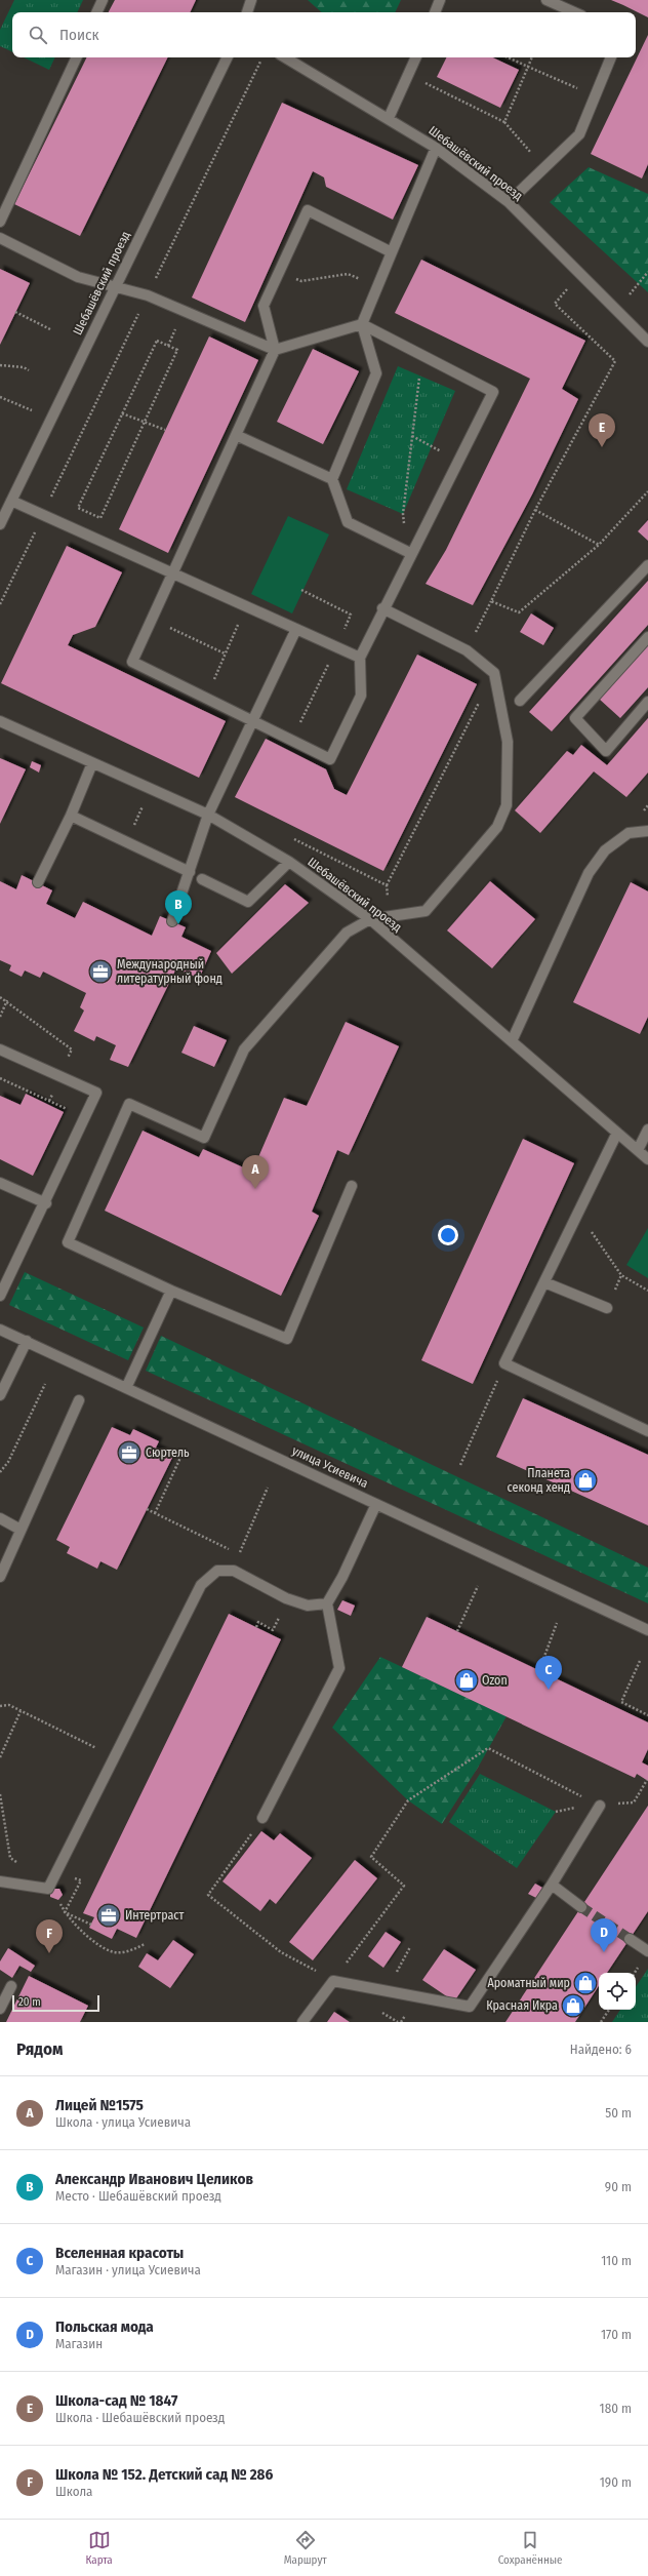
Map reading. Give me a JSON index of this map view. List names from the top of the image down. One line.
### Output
{"streets":{"street":["Шебашёвский проезд","улица Усиевича"]},"places":{"office":["Международный литературный фонд","Сюртель","Интертраст"],"shop":["Планета секонд хенд","Ozon","Ароматный мир","Красная Икра"]},"scale_bar":"20 m","page":{"search":"Поиск","pins":["E","B","A","C","D","F"],"scale":"20 m","heading":["Рядом","Найдено: 6"],"list":[{"mark":"A","name":"Лицей №1575","note":"Школа · улица Усиевича","value":"50 m"},{"mark":"B","name":"Александр Иванович Целиков","note":"Место · Шебашёвский проезд","value":"90 m"},{"mark":"C","name":"Вселенная красоты","note":"Магазин · улица Усиевича","value":"110 m"},{"mark":"D","name":"Польская мода","note":"Магазин","value":"170 m"},{"mark":"E","name":"Школа-сад № 1847","note":"Школа · Шебашёвский проезд","value":"180 m"},{"mark":"F","name":"Школа № 152. Детский сад № 286","note":"Школа","value":"190 m"}],"nav":["Карта","Маршрут","Сохранённые"]}}
